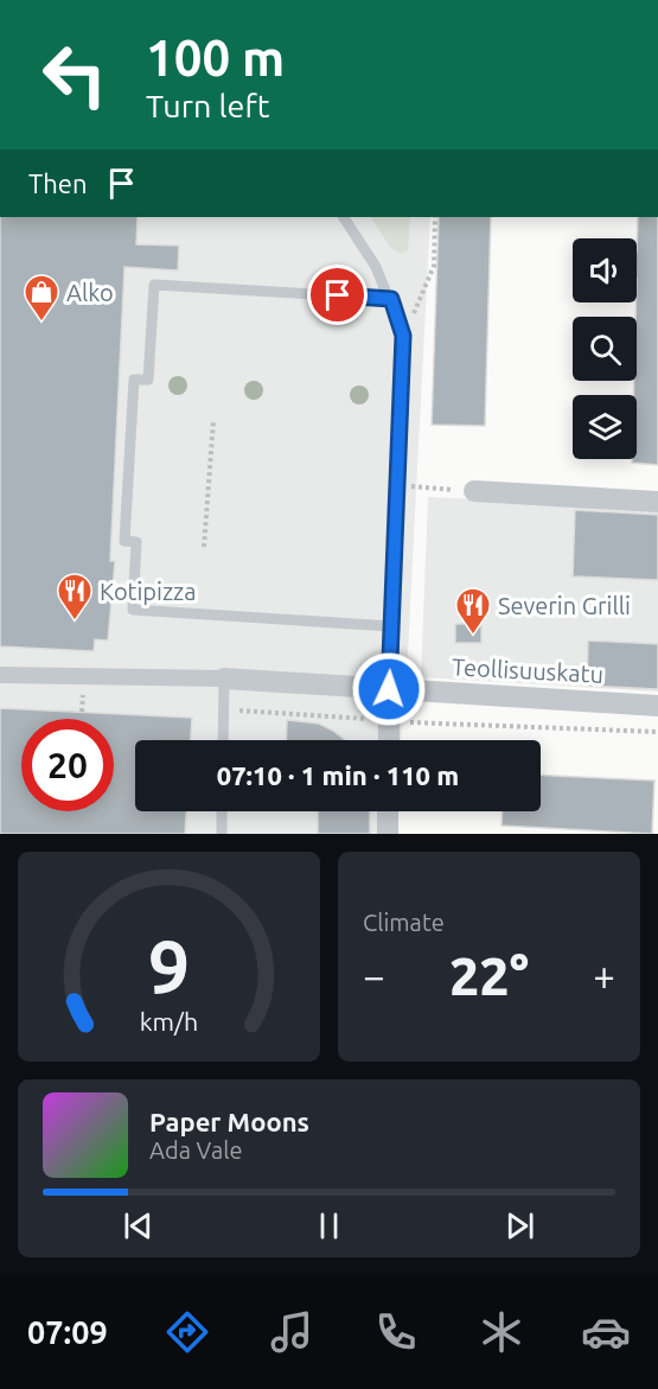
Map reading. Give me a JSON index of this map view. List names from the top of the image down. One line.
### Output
{"streets":{"street":["Teollisuuskatu"]},"places":{"shop":["Alko"],"restaurant":["Kotipizza","Severin Grilli"]},"page":{"turn":["100 m","Turn left"],"then":"Then","limit":"20","trip":"07:10 · 1 min · 110 m","tile":"Climate","heat":["−","22°","+"],"song":["Paper Moons","Ada Vale"],"tabs":"07:09","gauge":["9","km/h"]}}
